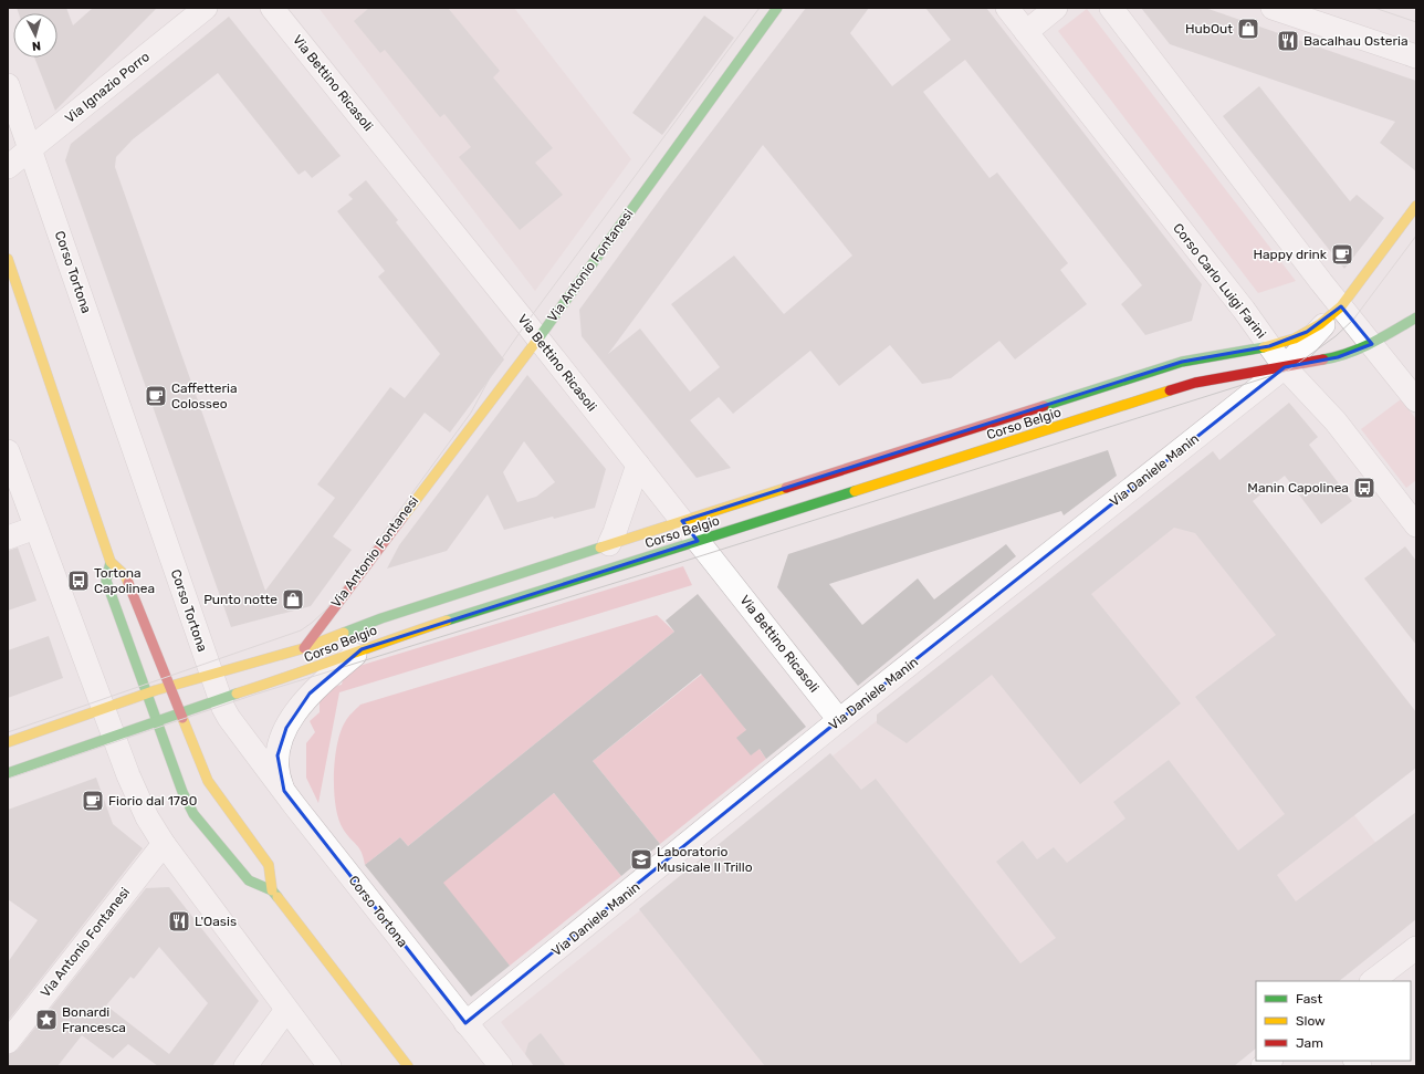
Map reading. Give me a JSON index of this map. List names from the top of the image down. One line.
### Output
{"streets":{"main road":["Via Antonio Fontanesi","Corso Belgio"],"street":["Via Bettino Ricasoli","Via Ignazio Porro","Corso Tortona","Corso Carlo Luigi Farini","Via Daniele Manin"]},"crossings":[["Via Bettino Ricasoli","Via Antonio Fontanesi"],["Via Bettino Ricasoli","Corso Belgio"],["Via Bettino Ricasoli","Via Daniele Manin"],["Via Ignazio Porro","Corso Tortona"],["Via Antonio Fontanesi","Corso Belgio"],["Corso Tortona","Corso Belgio"],["Corso Tortona","Via Daniele Manin"],["Corso Carlo Luigi Farini","Corso Belgio"],["Corso Carlo Luigi Farini","Via Daniele Manin"],["Corso Belgio","Via Daniele Manin"]],"places":{"shop":["HubOut","Punto notte"],"restaurant":["Bacalhau Osteria","L'Oasis"],"cafe":["Happy drink","Caffetteria Colosseo","Fiorio dal 1780"],"bus stop":["Manin Capolinea","Tortona Capolinea"],"school or university":["Laboratorio Musicale Il Trillo"],"place":["Bonardi Francesca"]},"legend":["Fast","Slow","Jam"],"north":"bottom"}
